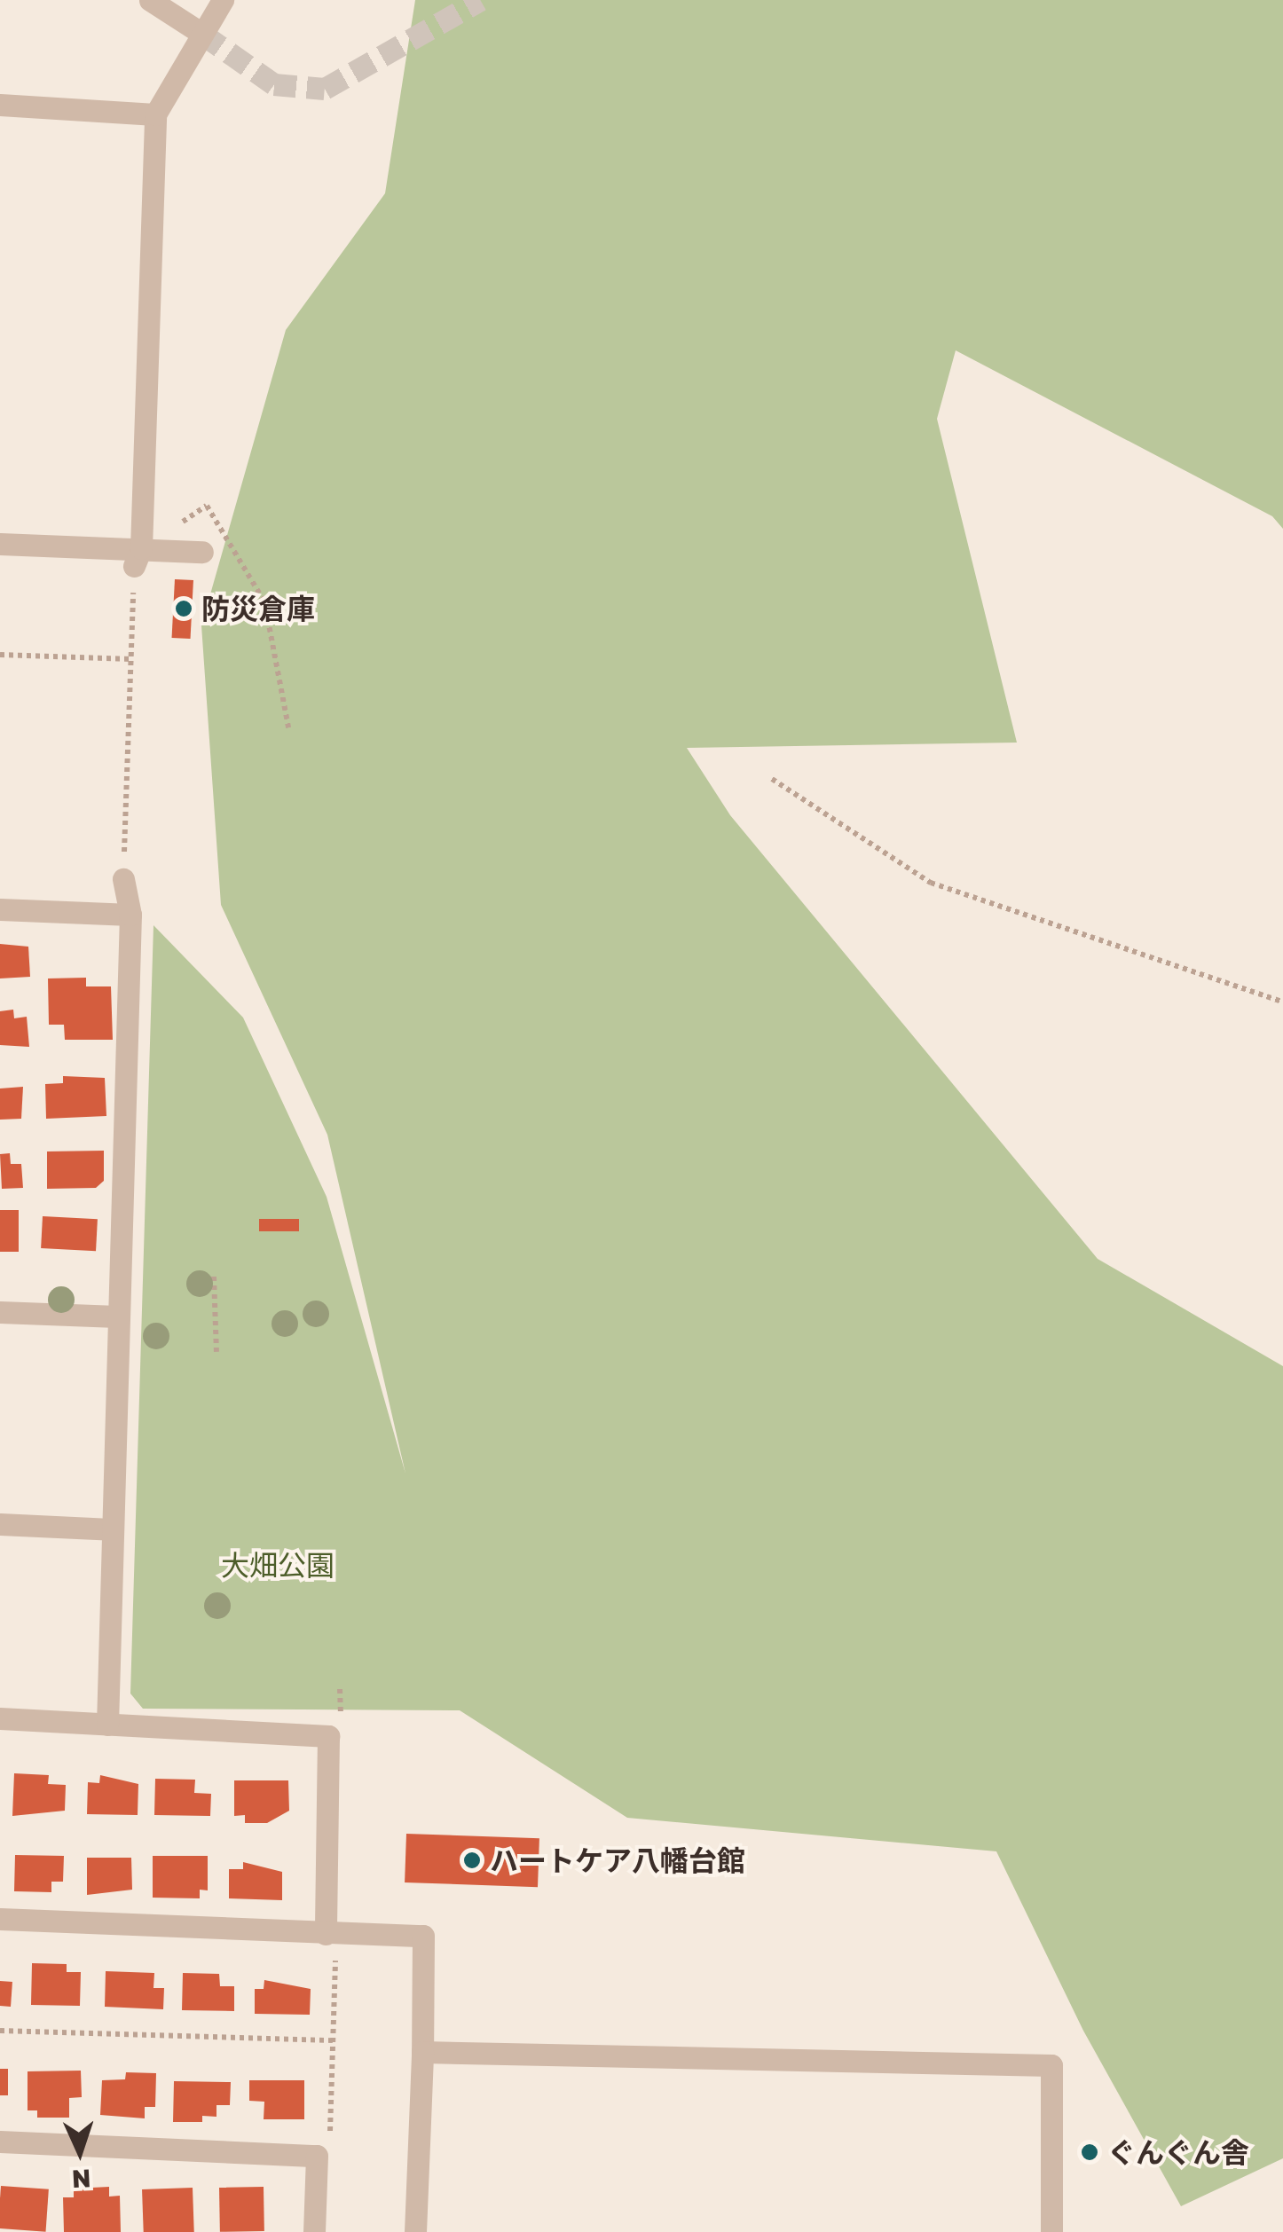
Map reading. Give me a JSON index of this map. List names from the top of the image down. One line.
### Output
{"parks":["大畑公園"],"places":["防災倉庫","ハートケア八幡台館","ぐんぐん舎"],"north":"bottom"}
